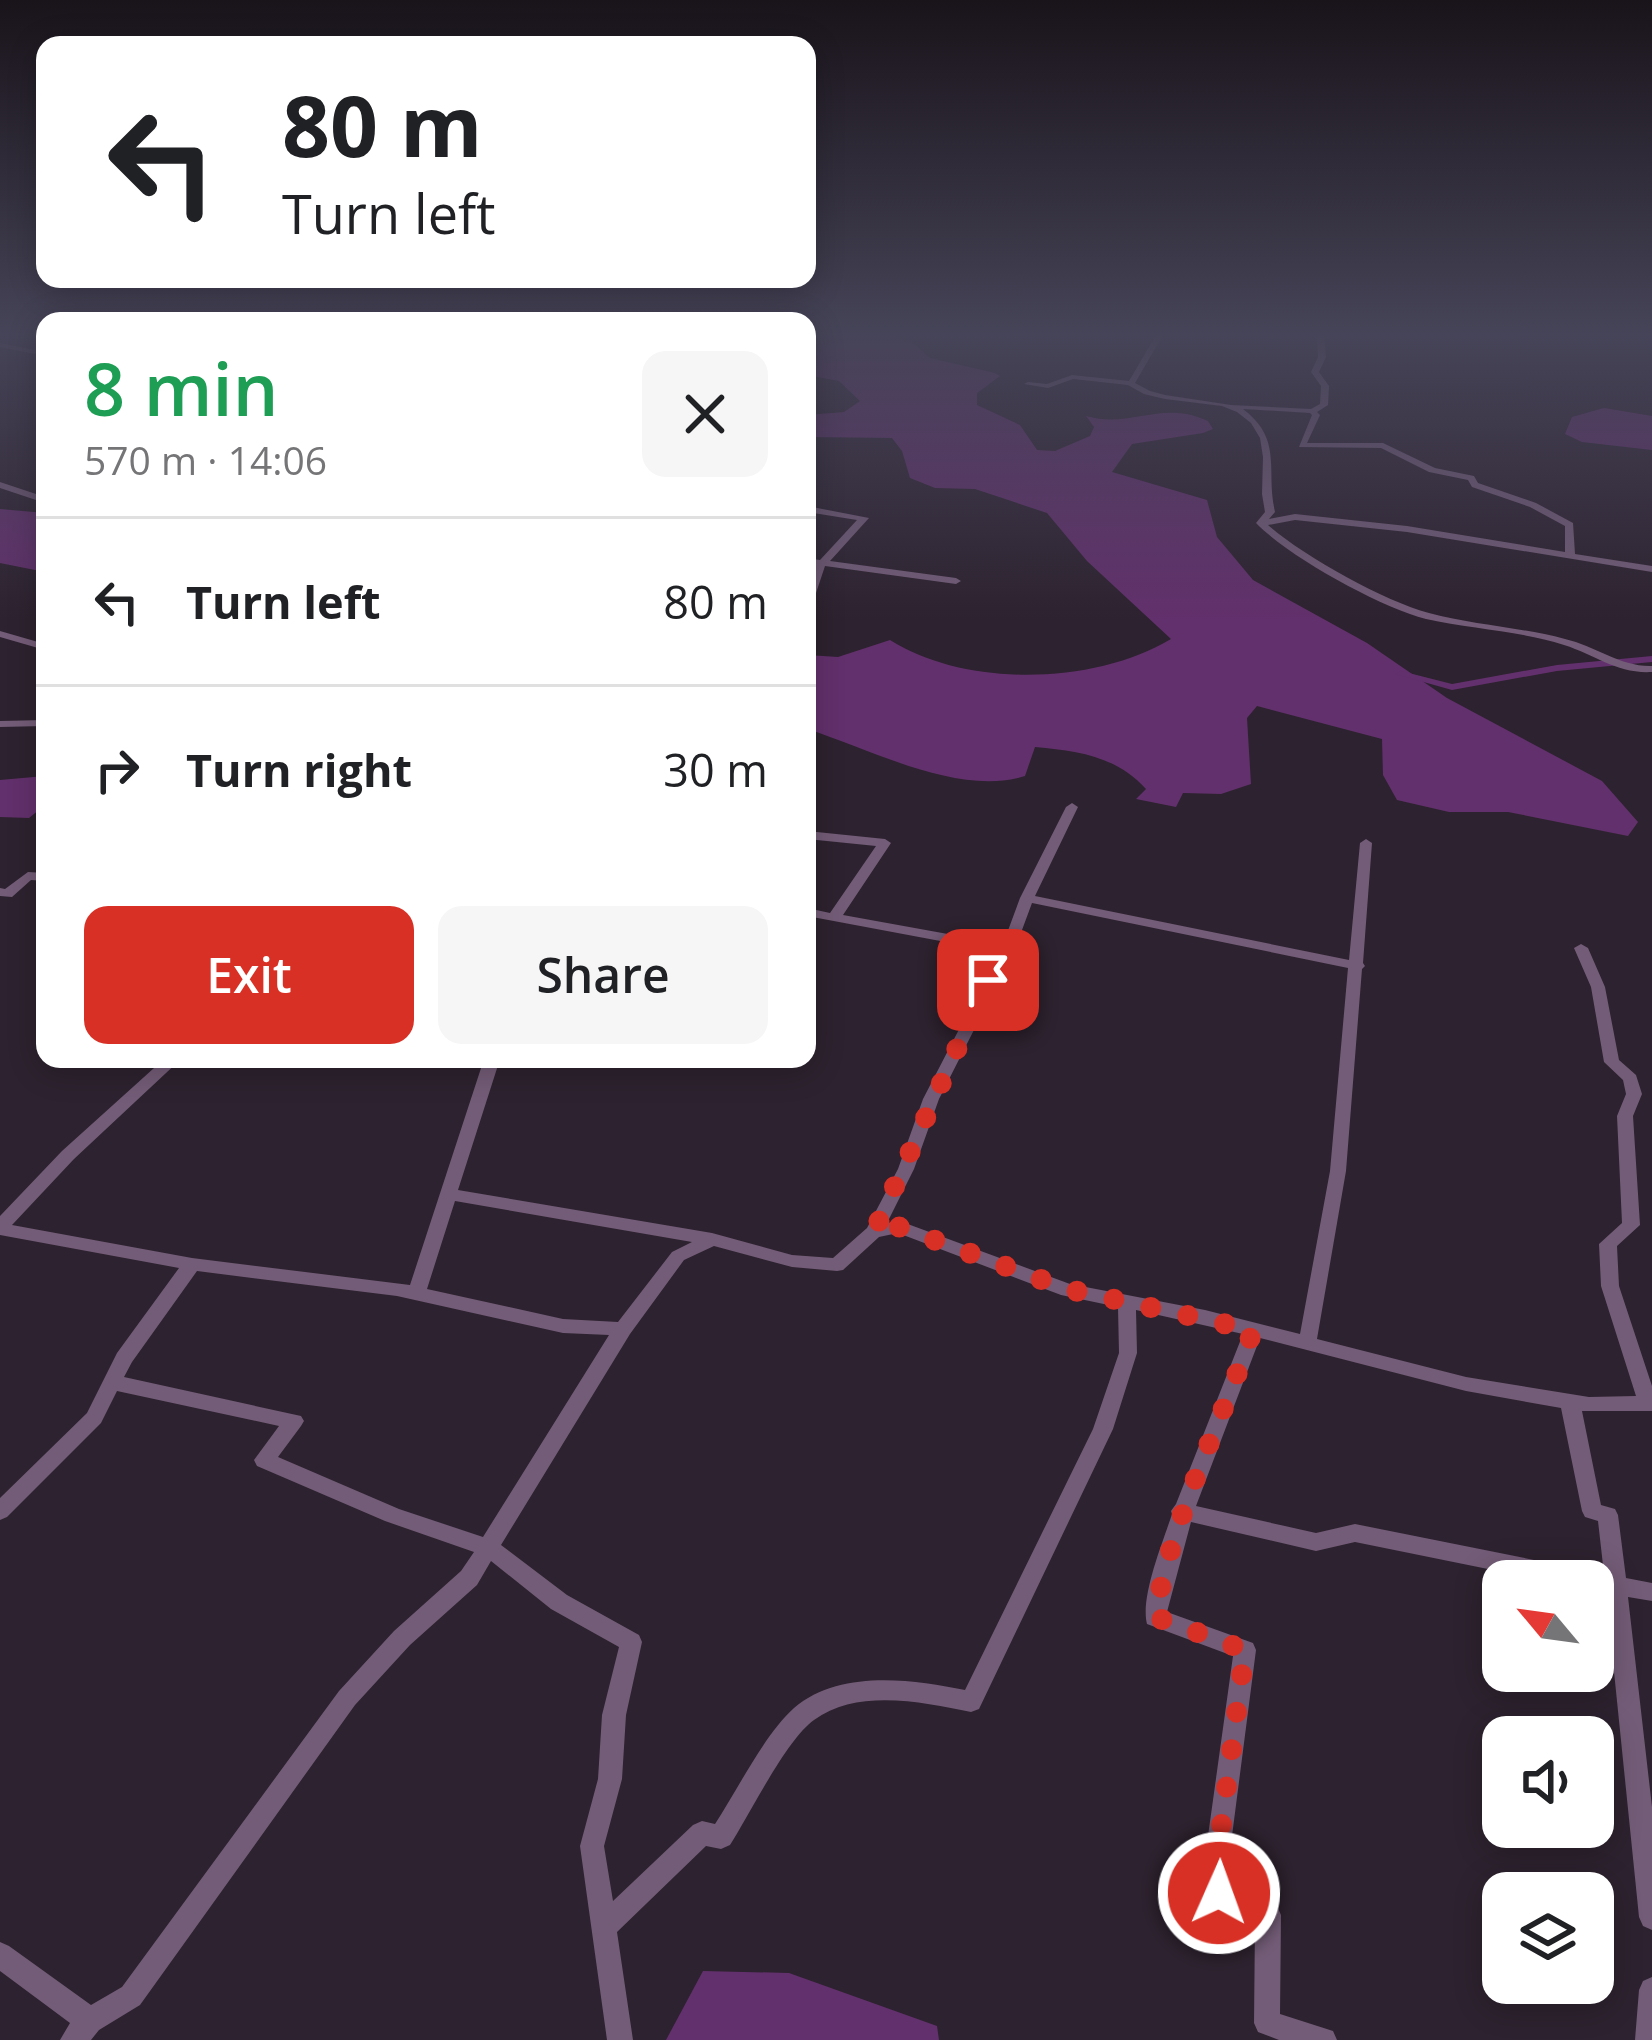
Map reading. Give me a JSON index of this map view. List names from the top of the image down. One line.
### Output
{"north":"top left","page":{"turn":["80 m","Turn left"],"heading":["8 min","570 m · 14:06"],"list":[{"name":"Turn left","value":"80 m"},{"name":"Turn right","value":"30 m"}],"buttons":["Exit","Share"]}}
